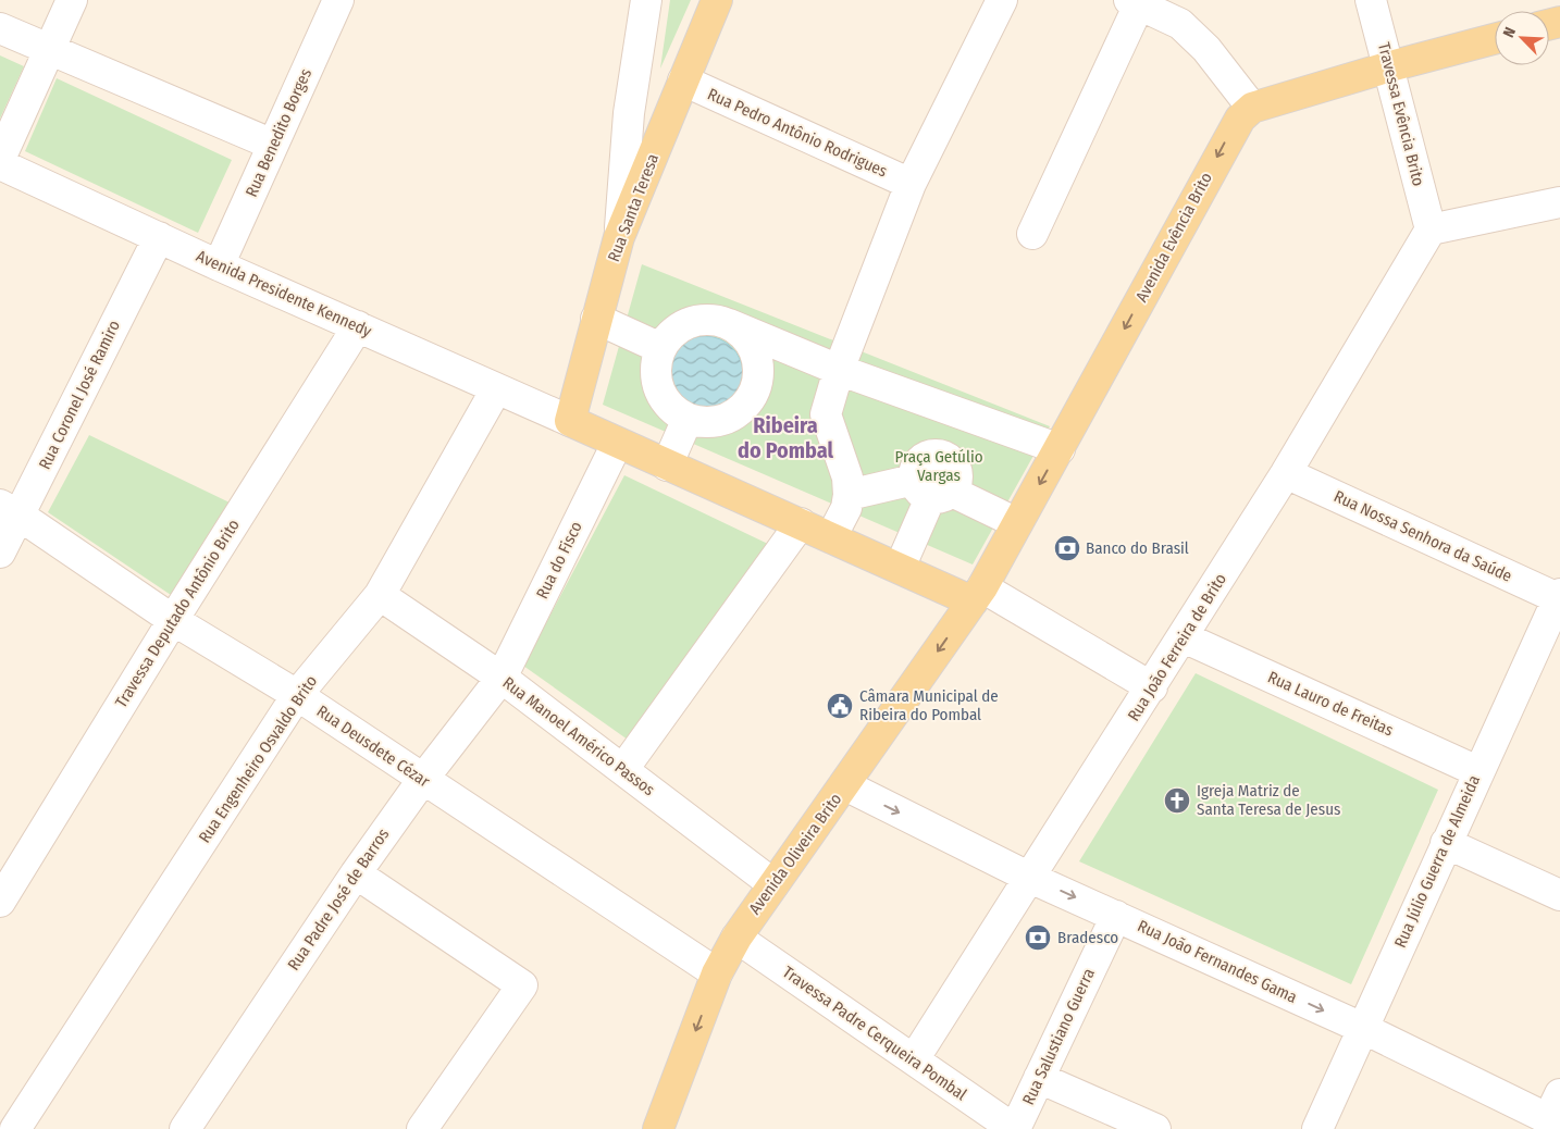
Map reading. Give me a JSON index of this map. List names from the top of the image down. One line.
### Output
{"streets":{"main road":["Rua Santa Teresa","Avenida Evência Brito","Avenida Oliveira Brito"],"street":["Travessa Evência Brito","Rua Benedito Borges","Rua Pedro Antônio Rodrigues","Avenida Presidente Kennedy","Rua Coronel José Ramiro","Rua Nossa Senhora da Saúde","Rua do Fisco","Travessa Deputado Antônio Brito","Rua João Ferreira de Brito","Rua Lauro de Freitas","Rua Manoel Américo Passos","Rua Deusdete Cézar","Rua Engenheiro Osvaldo Brito","Rua Júlio Guerra de Almeida","Rua Padre José de Barros","Rua João Fernandes Gama","Travessa Padre Cerqueira Pombal","Rua Salustiano Guerra"]},"crossings":[["Travessa Evência Brito","Rua João Ferreira de Brito"],["Rua Benedito Borges","Avenida Presidente Kennedy"],["Rua Pedro Antônio Rodrigues","Rua Santa Teresa"],["Rua Santa Teresa","Avenida Presidente Kennedy"],["Avenida Evência Brito","Avenida Oliveira Brito"],["Avenida Presidente Kennedy","Rua Coronel José Ramiro"],["Avenida Presidente Kennedy","Travessa Deputado Antônio Brito"],["Avenida Presidente Kennedy","Rua Engenheiro Osvaldo Brito"],["Rua Coronel José Ramiro","Rua Deusdete Cézar"],["Rua Nossa Senhora da Saúde","Rua João Ferreira de Brito"],["Rua Nossa Senhora da Saúde","Rua Júlio Guerra de Almeida"],["Rua do Fisco","Rua Manoel Américo Passos"],["Rua do Fisco","Rua Padre José de Barros"],["Travessa Deputado Antônio Brito","Rua Deusdete Cézar"],["Rua João Ferreira de Brito","Rua Lauro de Freitas"],["Rua João Ferreira de Brito","Rua João Fernandes Gama"],["Rua João Ferreira de Brito","Travessa Padre Cerqueira Pombal"],["Rua Lauro de Freitas","Rua Júlio Guerra de Almeida"],["Rua Manoel Américo Passos","Rua Engenheiro Osvaldo Brito"],["Rua Manoel Américo Passos","Avenida Oliveira Brito"],["Rua Manoel Américo Passos","Rua Padre José de Barros"],["Rua Deusdete Cézar","Rua Engenheiro Osvaldo Brito"],["Rua Deusdete Cézar","Avenida Oliveira Brito"],["Rua Deusdete Cézar","Rua Padre José de Barros"],["Avenida Oliveira Brito","Rua João Fernandes Gama"],["Avenida Oliveira Brito","Travessa Padre Cerqueira Pombal"],["Rua Júlio Guerra de Almeida","Rua João Fernandes Gama"],["Rua João Fernandes Gama","Rua Salustiano Guerra"],["Travessa Padre Cerqueira Pombal","Rua Salustiano Guerra"]],"one_way":["Avenida Evência Brito","Avenida Oliveira Brito"],"districts":["Ribeira do Pombal"],"parks":["Praça Getúlio Vargas"],"places":{"bank":["Banco do Brasil","Bradesco"],"public building":["Câmara Municipal de Ribeira do Pombal"],"church":["Igreja Matriz de Santa Teresa de Jesus"]},"north":"top left"}
